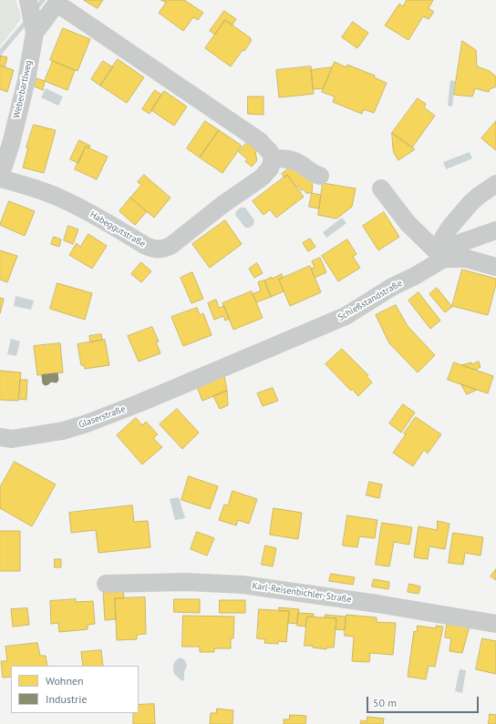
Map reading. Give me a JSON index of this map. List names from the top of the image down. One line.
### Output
{"streets":{"street":["Weberbartlweg","Habeggutstraße","Schießstandstraße","Glaserstraße","Karl-Reisenbichler-Straße"]},"crossings":[["Weberbartlweg","Habeggutstraße"],["Schießstandstraße","Glaserstraße"]],"legend":["Wohnen","Industrie"],"scale_bar":"50 m"}
